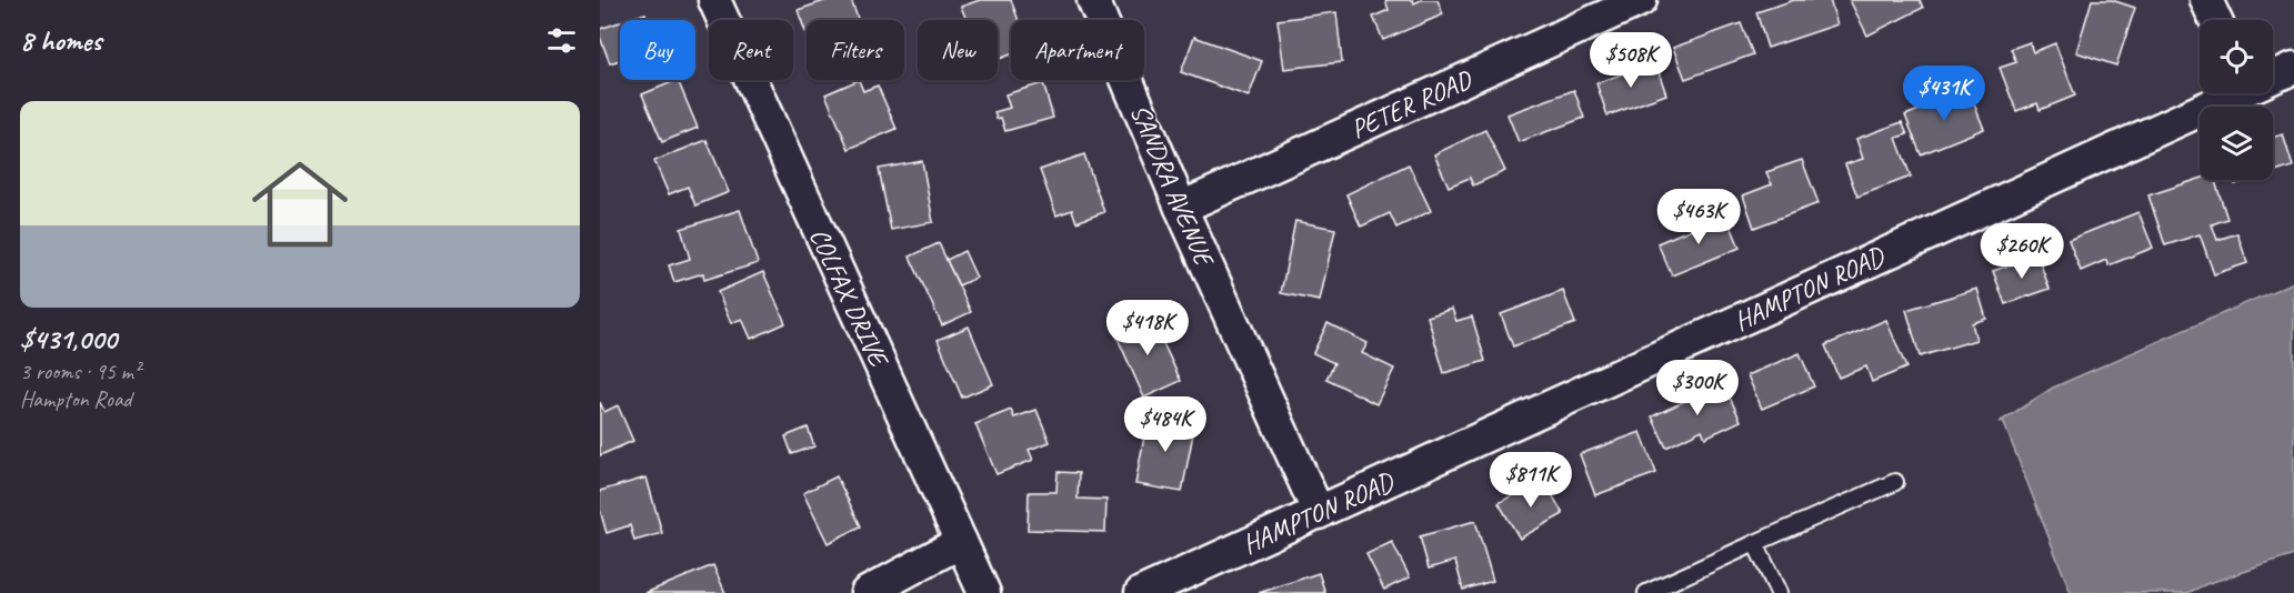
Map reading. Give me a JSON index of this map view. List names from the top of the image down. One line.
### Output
{"streets":{"street":["PETER ROAD","SANDRA AVENUE","HAMPTON ROAD","COLFAX DRIVE"]},"crossings":[["PETER ROAD","SANDRA AVENUE"],["SANDRA AVENUE","HAMPTON ROAD"]],"page":{"heading":"8 homes","chip":["Buy","Rent","Filters","New","Apartment"],"price":["$508K","$431K","$463K","$260K","$418K","$300K","$484K","$811K"],"list":[{"name":"$431,000","note":"3 rooms · 95 m² · Hampton Road"}]}}
